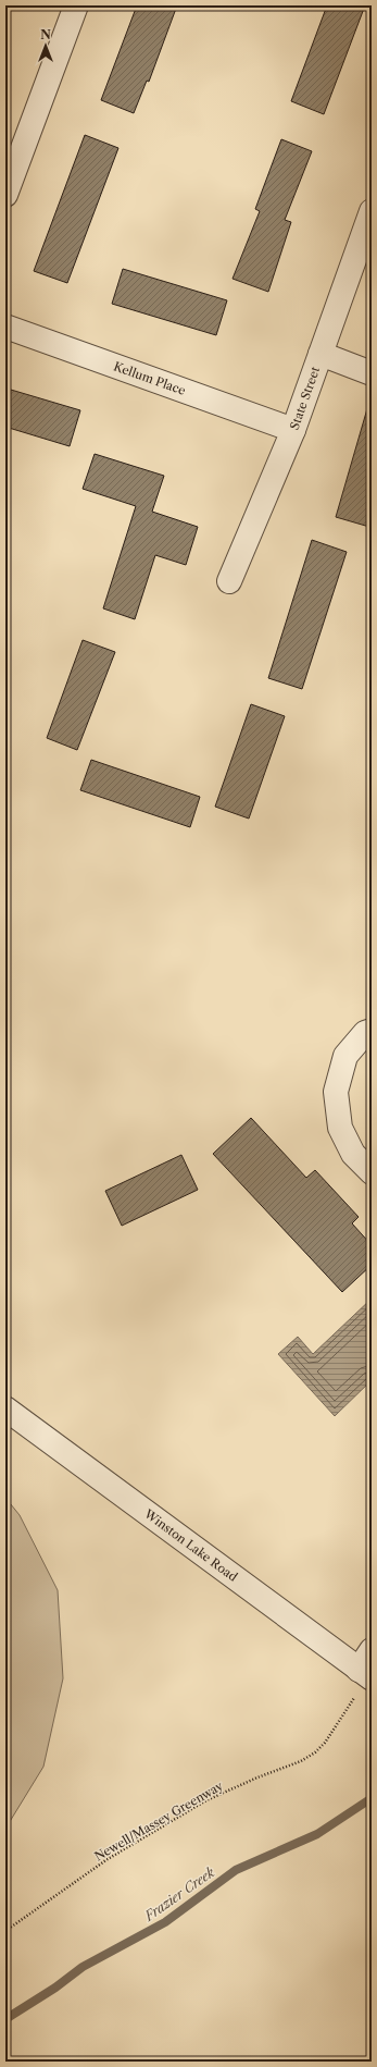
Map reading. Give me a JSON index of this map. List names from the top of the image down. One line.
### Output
{"streets":{"street":["Kellum Place","State Street","Winston Lake Road"],"path":["Newell/Massey Greenway"]},"crossings":[["Kellum Place","State Street"],["Winston Lake Road","Newell/Massey Greenway"]],"water":["Frazier Creek"],"north":"top"}
